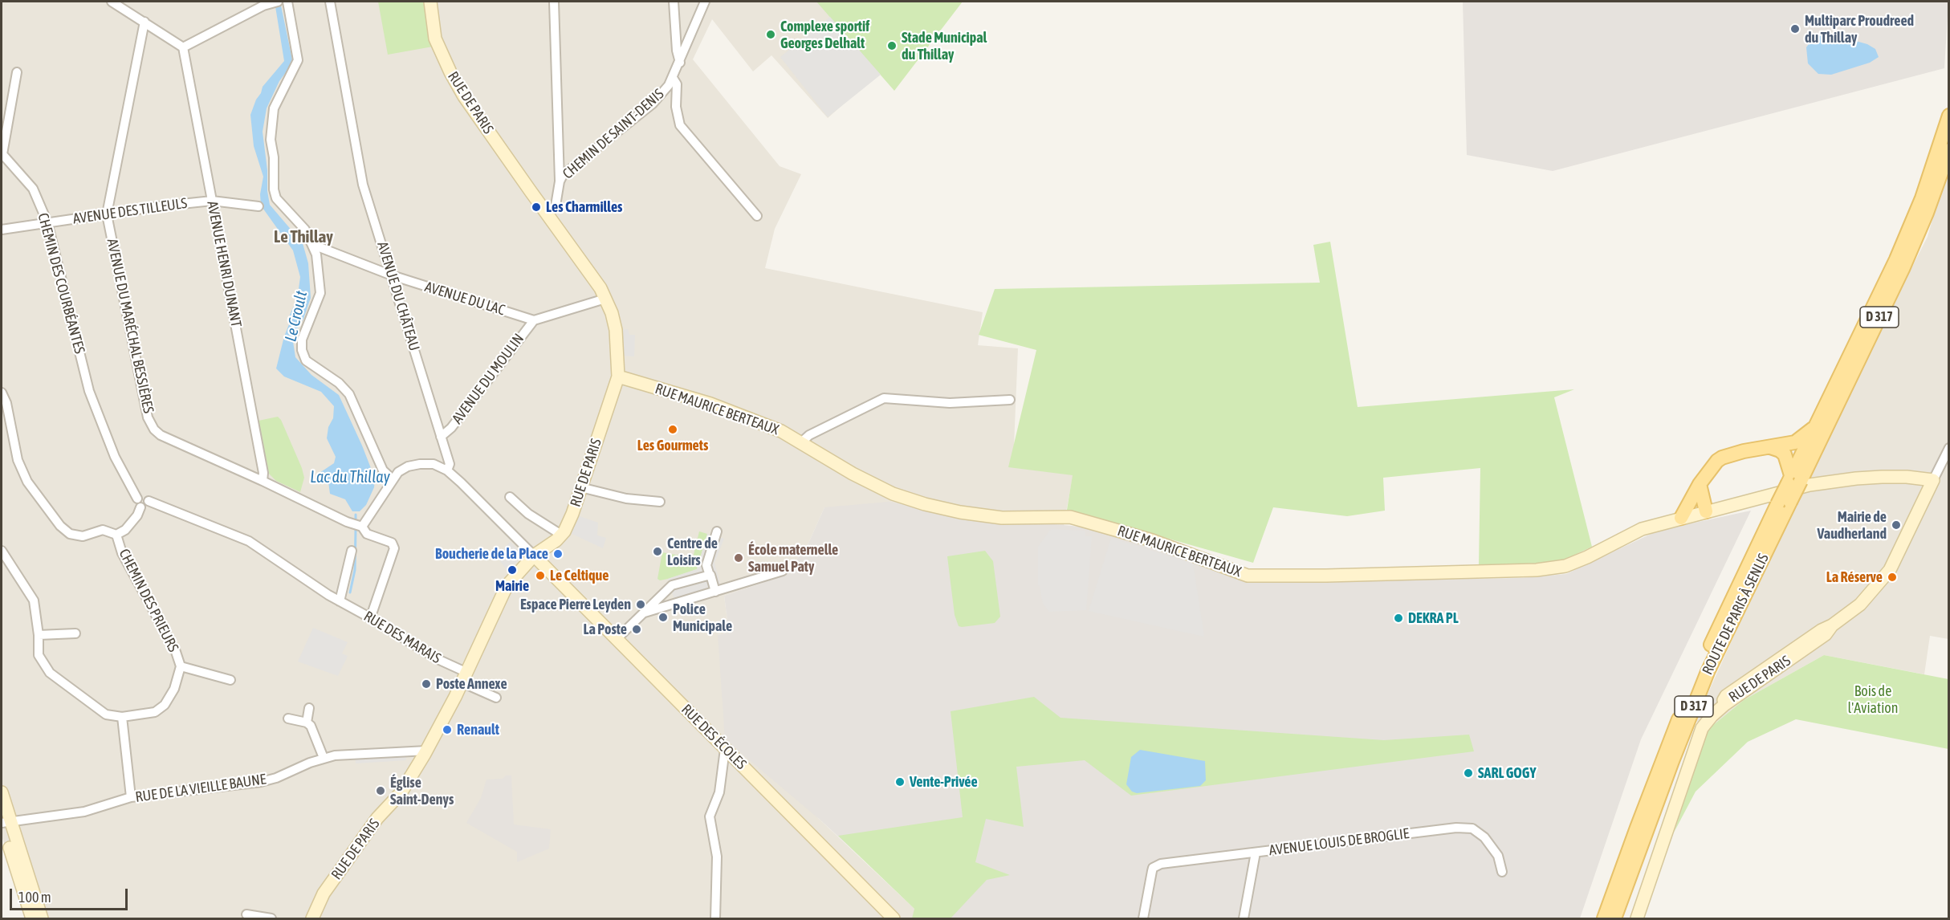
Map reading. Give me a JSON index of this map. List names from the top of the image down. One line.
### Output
{"streets":{"main road":["D 317","ROUTE DE PARIS À SENLIS"],"street":["RUE DE PARIS","CHEMIN DE SAINT-DENIS","AVENUE DES TILLEULS","AVENUE HENRI DUNANT","CHEMIN DES COURBÉANTES","AVENUE DU CHÂTEAU","AVENUE DU LAC","AVENUE DU MARÉCHAL BESSIÈRES","AVENUE DU MOULIN","RUE MAURICE BERTEAUX","CHEMIN DES PRIEURS","RUE DES MARAIS","RUE DES ÉCOLES","RUE DE LA VIEILLE BAUNE","AVENUE LOUIS DE BROGLIE"]},"crossings":[["RUE DE PARIS","CHEMIN DE SAINT-DENIS"],["RUE DE PARIS","RUE MAURICE BERTEAUX"],["RUE DE PARIS","RUE DES MARAIS"],["RUE DE PARIS","RUE DES ÉCOLES"],["RUE DE PARIS","RUE DE LA VIEILLE BAUNE"],["AVENUE DES TILLEULS","AVENUE HENRI DUNANT"],["AVENUE DES TILLEULS","CHEMIN DES COURBÉANTES"],["AVENUE DES TILLEULS","AVENUE DU MARÉCHAL BESSIÈRES"],["AVENUE HENRI DUNANT","AVENUE DU MARÉCHAL BESSIÈRES"],["CHEMIN DES COURBÉANTES","CHEMIN DES PRIEURS"],["AVENUE DU CHÂTEAU","AVENUE DU LAC"],["AVENUE DU CHÂTEAU","AVENUE DU MOULIN"],["AVENUE DU LAC","AVENUE DU MOULIN"],["D 317","RUE MAURICE BERTEAUX"],["D 317","ROUTE DE PARIS À SENLIS"]],"districts":["Le Thillay"],"water":["Le Croult","Lac du Thillay"],"parks":["Bois de l'Aviation"],"places":["Multiparc Proudreed du Thillay","Complexe sportif Georges Delhalt","Stade Municipal du Thillay","Les Charmilles","Les Gourmets","Mairie de Vaudherland","Centre de Loisirs","Boucherie de la Place","École maternelle Samuel Paty","Mairie","Le Celtique","La Réserve","Espace Pierre Leyden","Police Municipale","DEKRA PL","La Poste","Poste Annexe","Renault","SARL GOGY","Vente-Privée","Église Saint-Denys"],"scale_bar":"100 m"}
